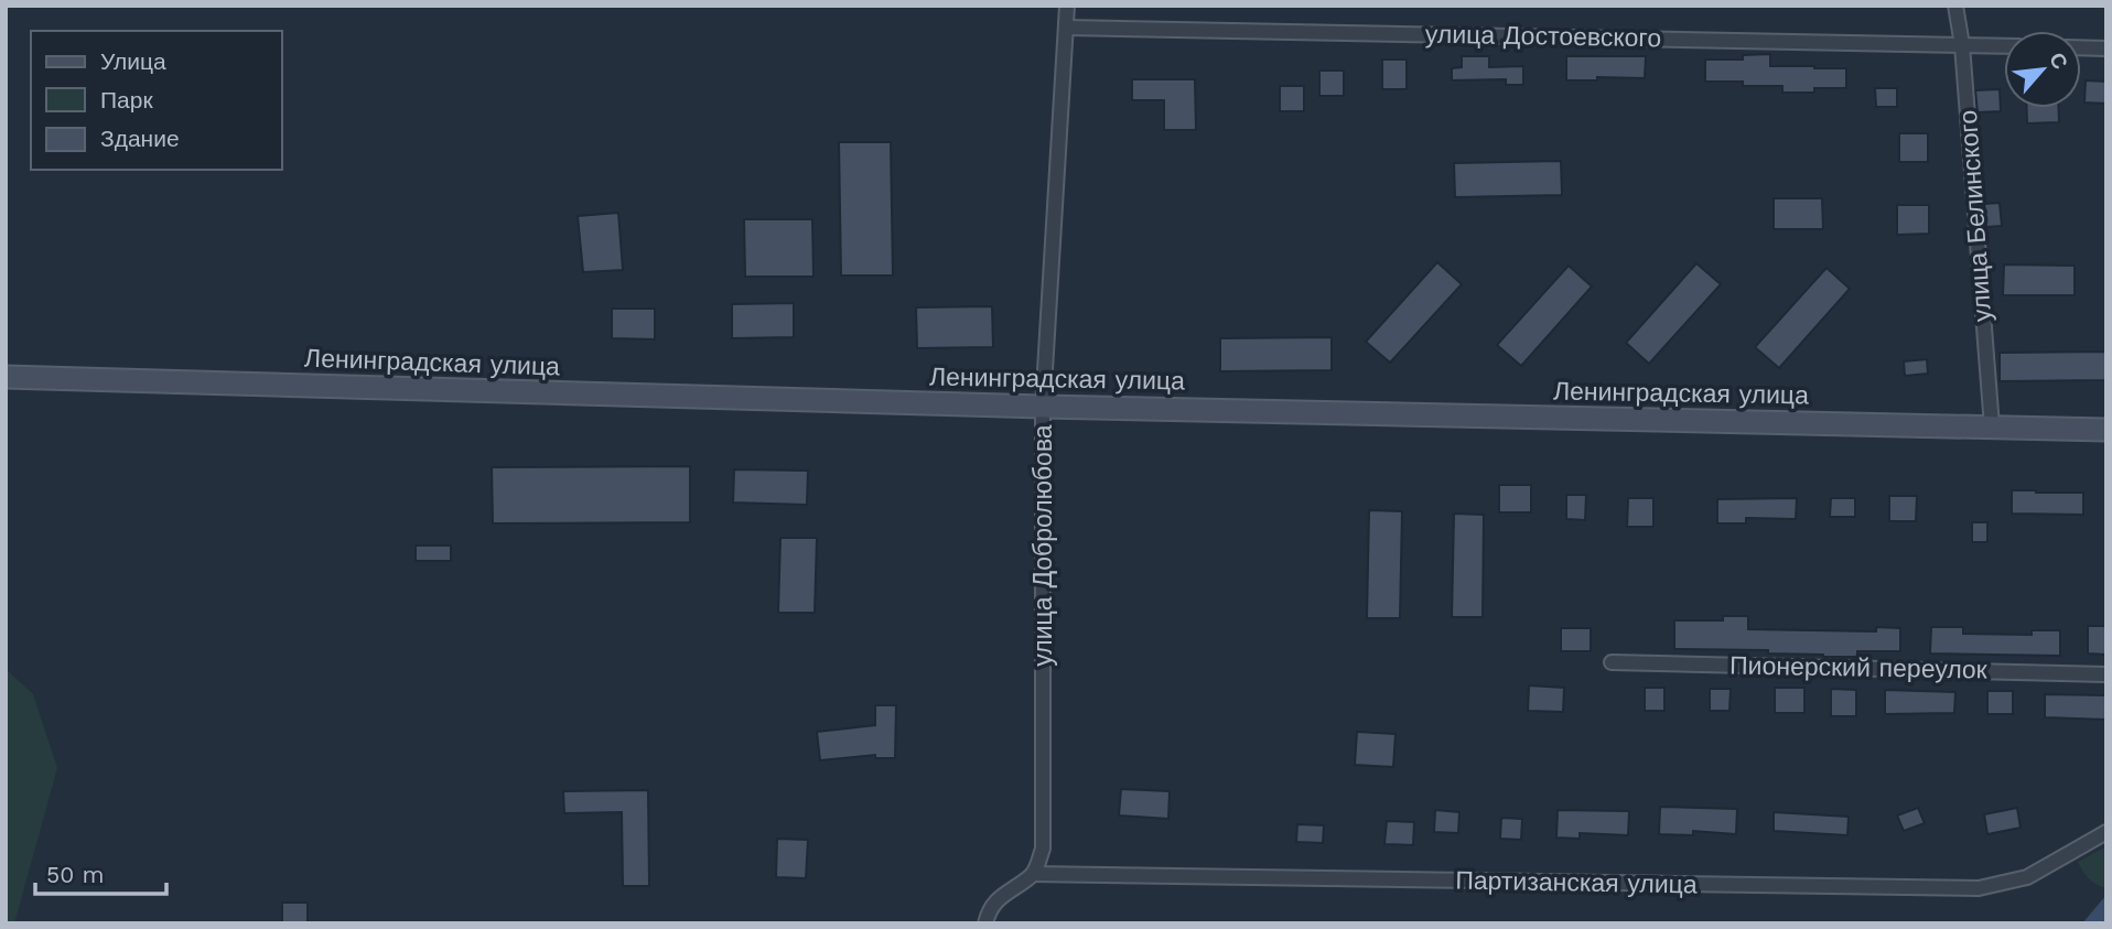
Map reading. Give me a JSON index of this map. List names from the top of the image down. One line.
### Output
{"streets":{"street":["улица Достоевского","улица Белинского","Ленинградская улица","улица Добролюбова","Пионерский переулок","Партизанская улица"]},"crossings":[["улица Достоевского","улица Белинского"],["улица Достоевского","улица Добролюбова"],["улица Белинского","Ленинградская улица"],["Ленинградская улица","улица Добролюбова"],["улица Добролюбова","Партизанская улица"]],"legend":["Улица","Парк","Здание"],"scale_bar":"50 m","north":"top right"}
